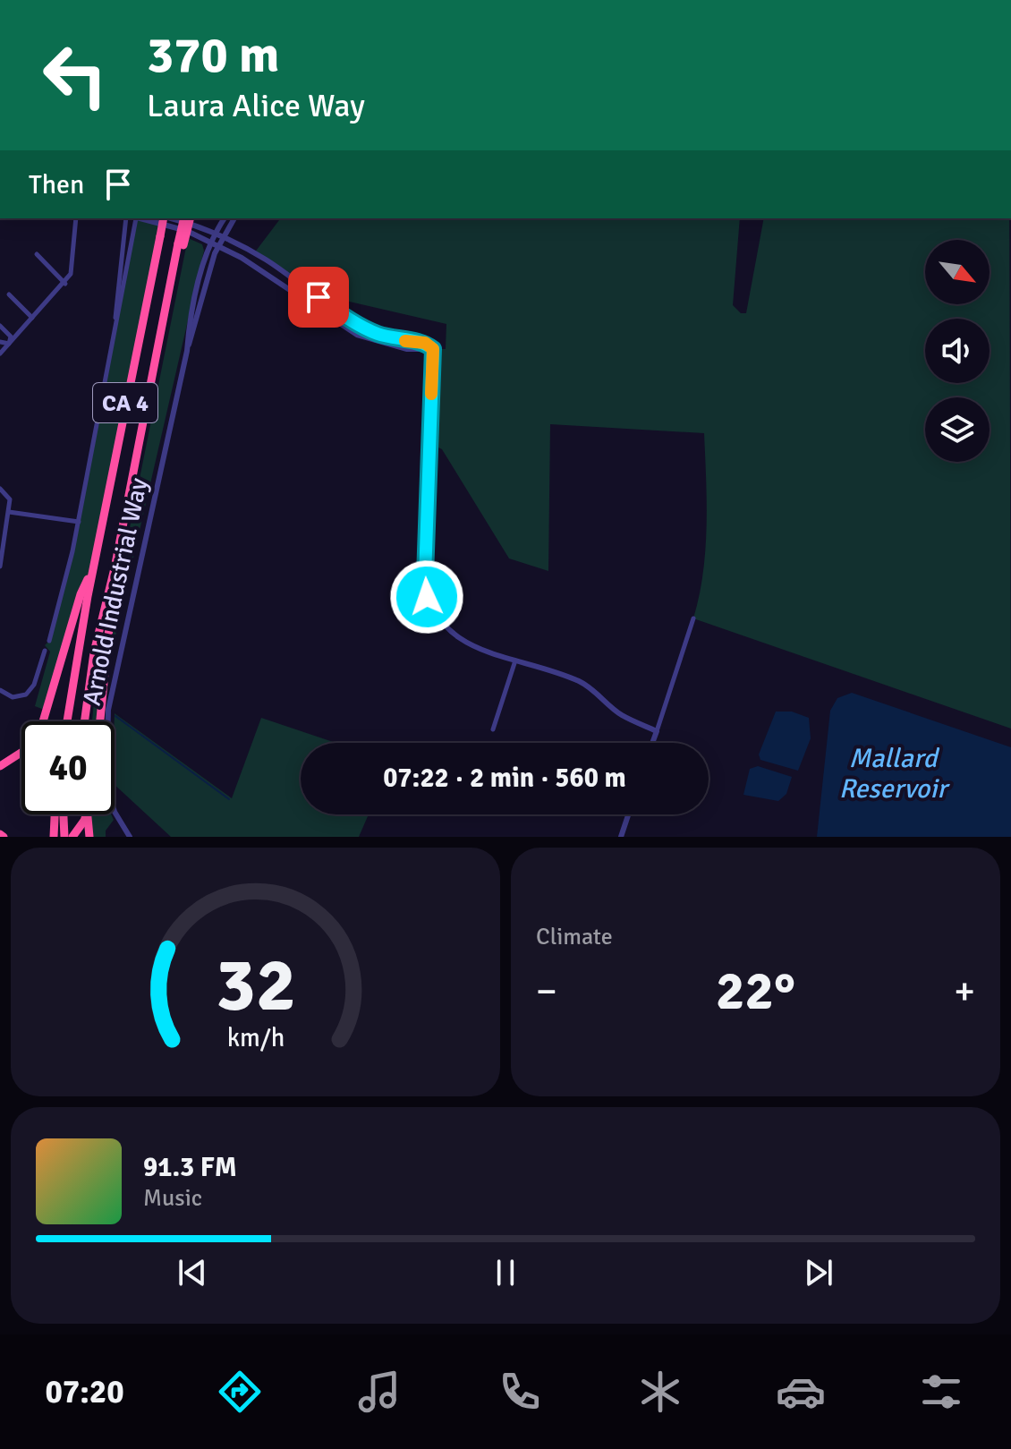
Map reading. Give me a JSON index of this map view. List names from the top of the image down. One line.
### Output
{"streets":{"highway":["CA 4"],"street":["Arnold Industrial Way"]},"water":["Mallard Reservoir"],"north":"bottom right","page":{"turn":["370 m","Laura Alice Way"],"then":"Then","limit":"40","trip":"07:22 · 2 min · 560 m","tile":"Climate","heat":["−","22°","+"],"song":["91.3 FM","Music"],"tabs":"07:20","gauge":["32","km/h"]}}
